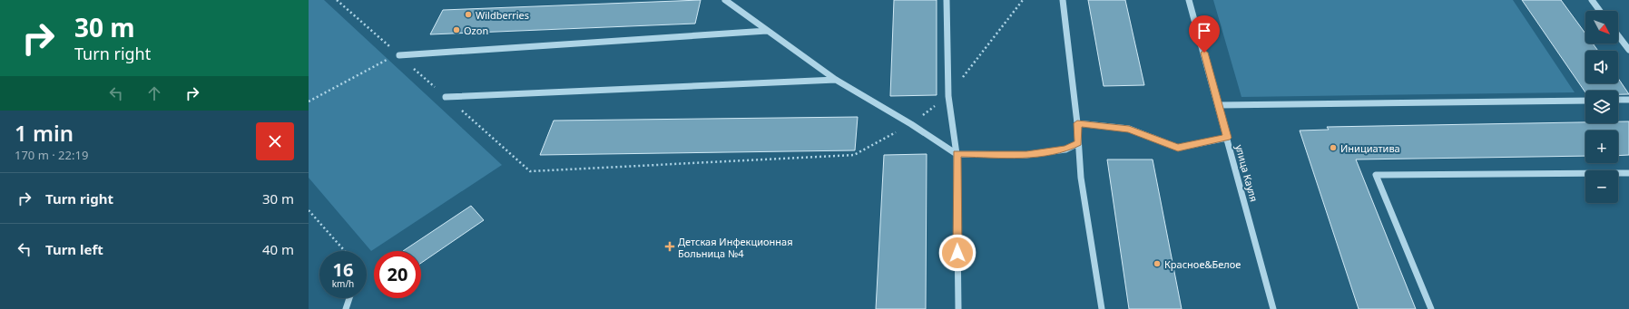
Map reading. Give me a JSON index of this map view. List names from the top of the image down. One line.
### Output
{"streets":{"street":["улица Кауля"]},"places":{"other":["Wildberries","Ozon","Инициатива","Красное&Белое"],"health":["Детская Инфекционная Больница №4"]},"north":"bottom right","page":{"turn":["30 m","Turn right"],"map_buttons":["+","−"],"heading":["1 min","170 m · 22:19"],"list":[{"name":"Turn right","value":"30 m"},{"name":"Turn left","value":"40 m"}],"speed":"16 km/h","limit":"20"}}
